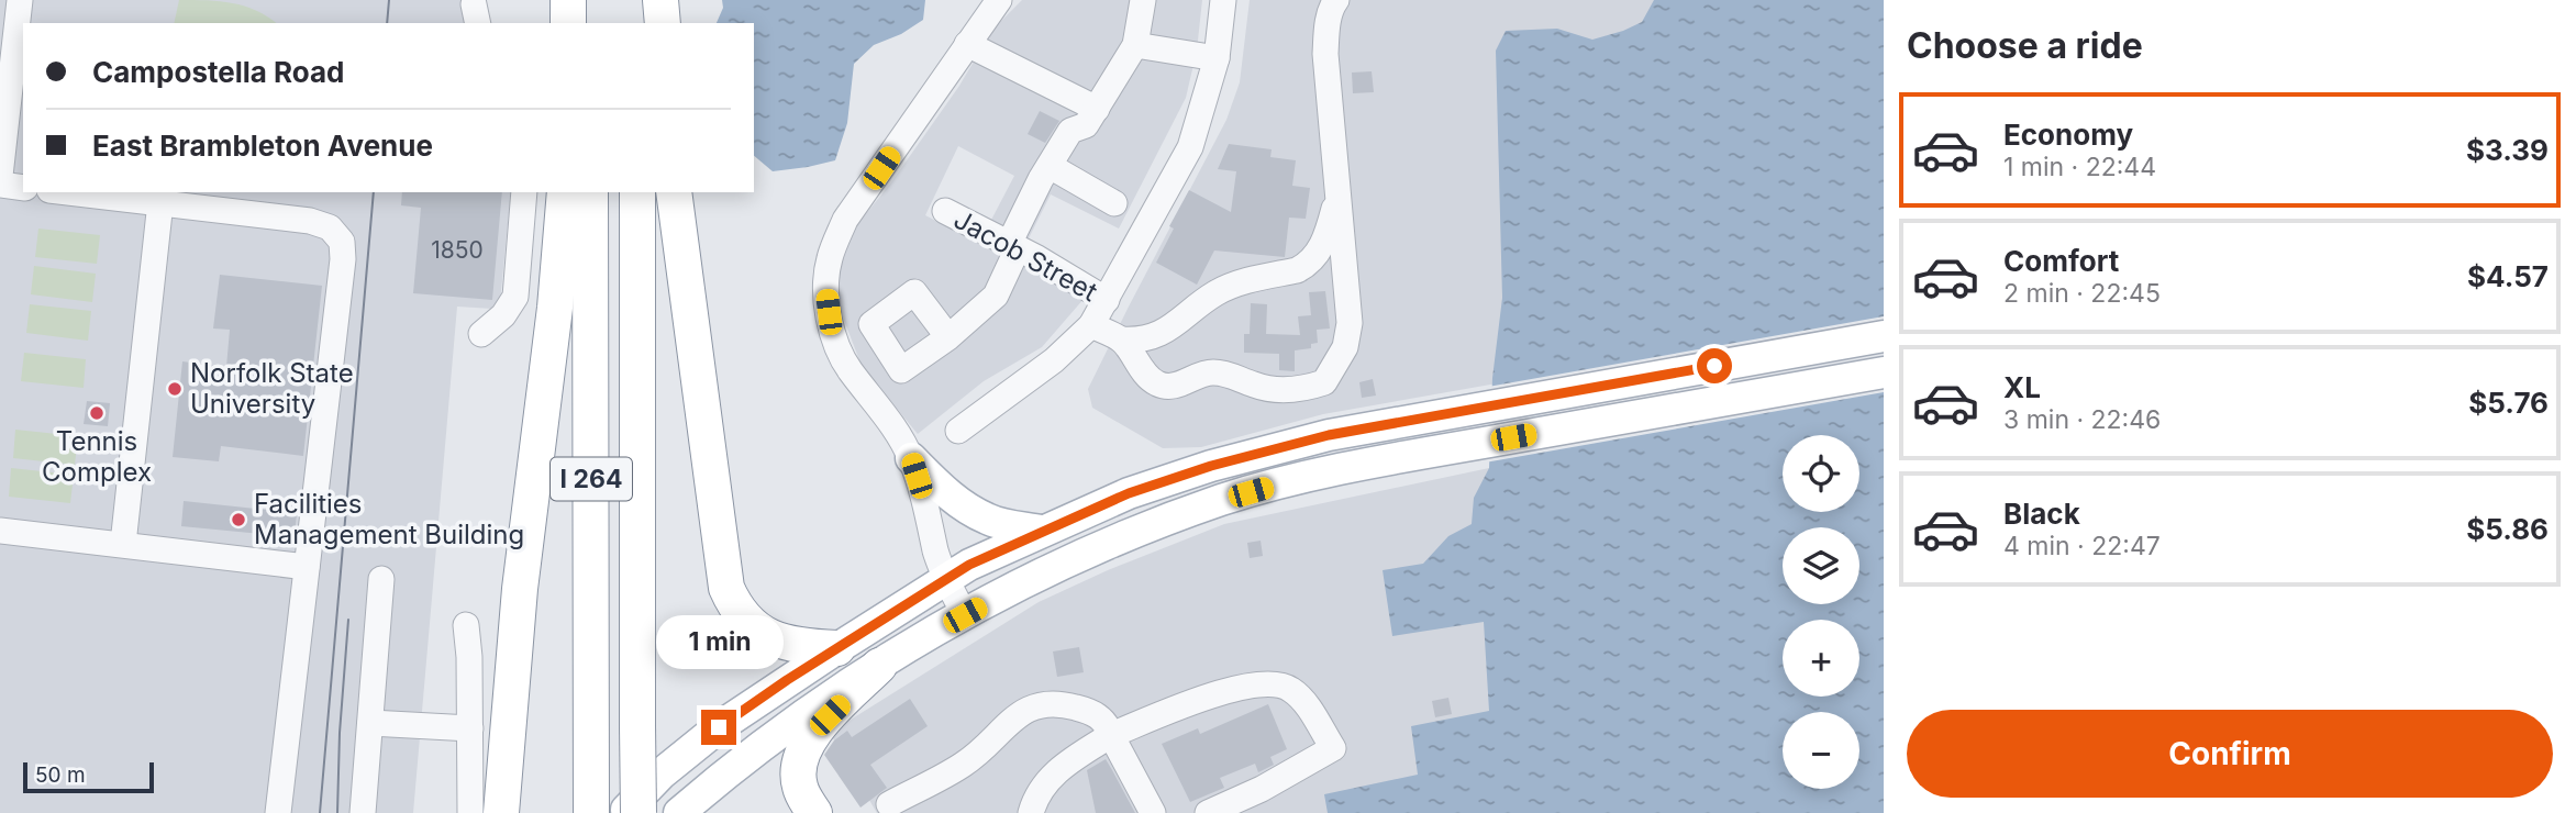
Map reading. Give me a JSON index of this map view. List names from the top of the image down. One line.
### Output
{"streets":{"highway":["I 264"],"street":["Jacob Street"]},"places":["Norfolk State University","Tennis Complex","Facilities Management Building"],"house_numbers":["1850"],"scale_bar":"50 m","page":{"heading":"Choose a ride","banner":["Campostella Road","East Brambleton Avenue"],"list":[{"name":"Economy","note":"1 min · 22:44","value":"$3.39"},{"name":"Comfort","note":"2 min · 22:45","value":"$4.57"},{"name":"XL","note":"3 min · 22:46","value":"$5.76"},{"name":"Black","note":"4 min · 22:47","value":"$5.86"}],"map_buttons":["+","−"],"bubble":"1 min","buttons":"Confirm","scale":"50 m"}}
